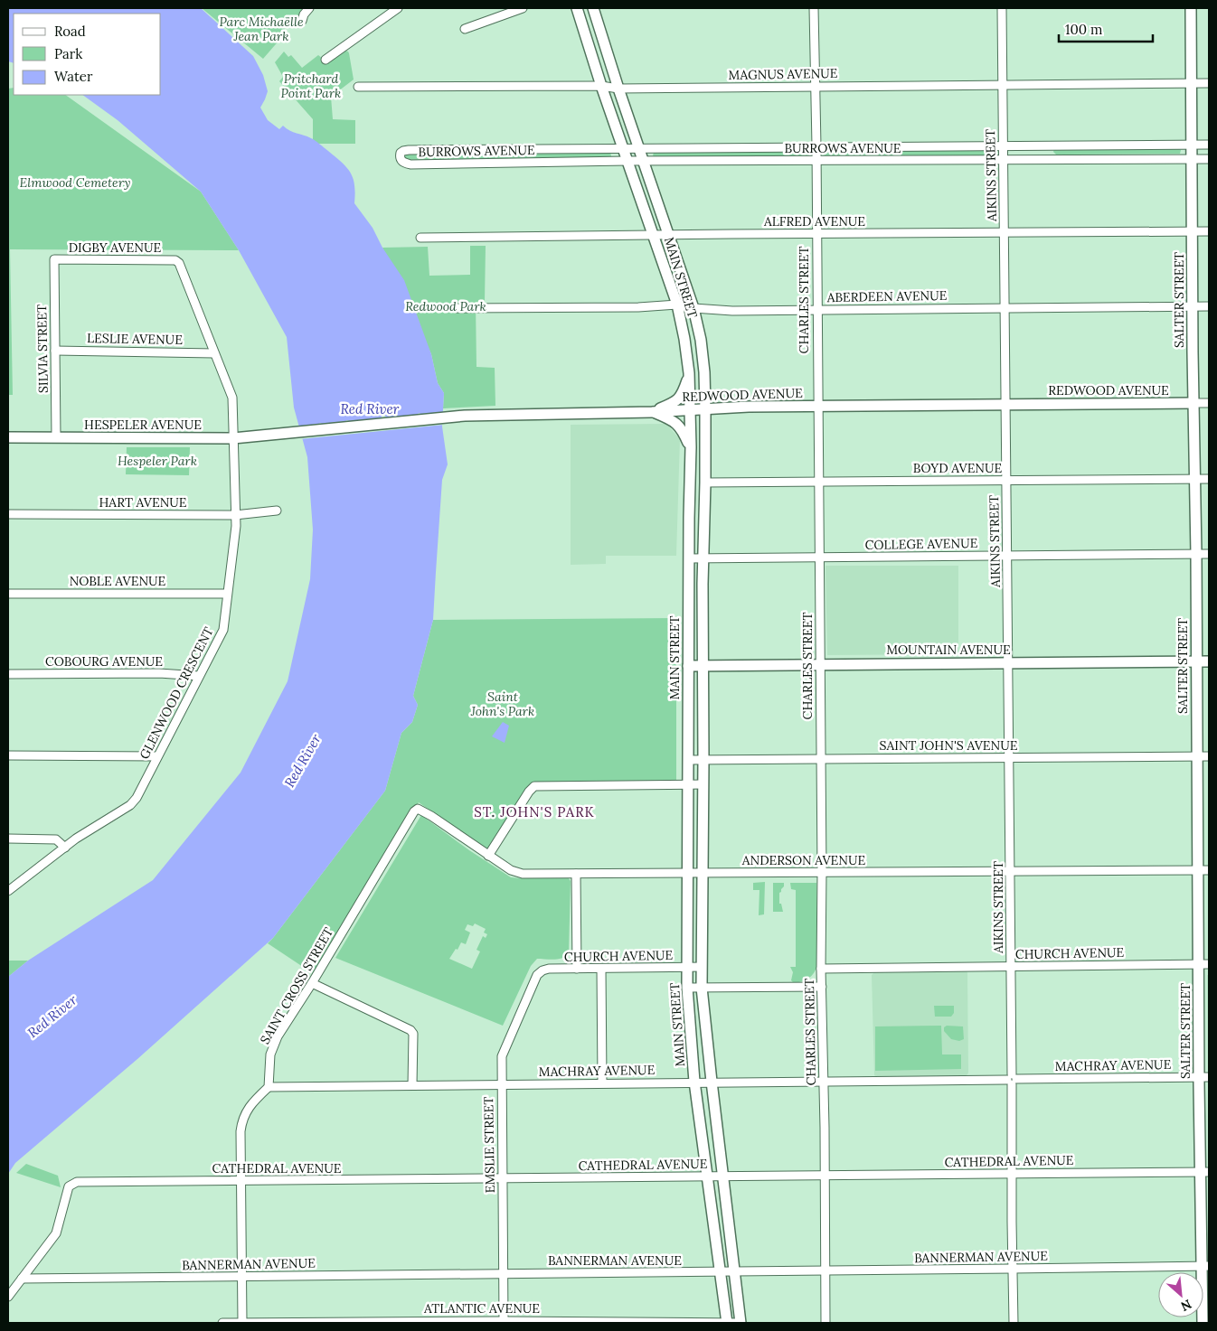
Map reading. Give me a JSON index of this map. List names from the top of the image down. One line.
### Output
{"streets":{"main road":["MAIN STREET","SALTER STREET","REDWOOD AVENUE","HESPELER AVENUE","MOUNTAIN AVENUE"],"street":["MAGNUS AVENUE","BURROWS AVENUE","AIKINS STREET","ALFRED AVENUE","DIGBY AVENUE","ABERDEEN AVENUE","CHARLES STREET","LESLIE AVENUE","SILVIA STREET","BOYD AVENUE","HART AVENUE","COLLEGE AVENUE","NOBLE AVENUE","COBOURG AVENUE","GLENWOOD CRESCENT","SAINT JOHN'S AVENUE","ANDERSON AVENUE","CHURCH AVENUE","SAINT CROSS STREET","MACHRAY AVENUE","EMSLIE STREET","CATHEDRAL AVENUE","BANNERMAN AVENUE","ATLANTIC AVENUE"]},"crossings":[["MAGNUS AVENUE","AIKINS STREET"],["MAGNUS AVENUE","MAIN STREET"],["MAGNUS AVENUE","CHARLES STREET"],["MAGNUS AVENUE","SALTER STREET"],["BURROWS AVENUE","AIKINS STREET"],["BURROWS AVENUE","MAIN STREET"],["BURROWS AVENUE","CHARLES STREET"],["BURROWS AVENUE","SALTER STREET"],["AIKINS STREET","ALFRED AVENUE"],["AIKINS STREET","ABERDEEN AVENUE"],["AIKINS STREET","REDWOOD AVENUE"],["AIKINS STREET","BOYD AVENUE"],["AIKINS STREET","COLLEGE AVENUE"],["AIKINS STREET","MOUNTAIN AVENUE"],["AIKINS STREET","SAINT JOHN'S AVENUE"],["AIKINS STREET","ANDERSON AVENUE"],["AIKINS STREET","CHURCH AVENUE"],["AIKINS STREET","MACHRAY AVENUE"],["AIKINS STREET","CATHEDRAL AVENUE"],["AIKINS STREET","BANNERMAN AVENUE"],["ALFRED AVENUE","MAIN STREET"],["ALFRED AVENUE","CHARLES STREET"],["ALFRED AVENUE","SALTER STREET"],["DIGBY AVENUE","SILVIA STREET"],["DIGBY AVENUE","GLENWOOD CRESCENT"],["MAIN STREET","ABERDEEN AVENUE"],["MAIN STREET","REDWOOD AVENUE"],["MAIN STREET","BOYD AVENUE"],["MAIN STREET","COLLEGE AVENUE"],["MAIN STREET","MOUNTAIN AVENUE"],["MAIN STREET","SAINT JOHN'S AVENUE"],["MAIN STREET","ANDERSON AVENUE"],["MAIN STREET","CHURCH AVENUE"],["MAIN STREET","MACHRAY AVENUE"],["MAIN STREET","CATHEDRAL AVENUE"],["MAIN STREET","BANNERMAN AVENUE"],["MAIN STREET","ATLANTIC AVENUE"],["ABERDEEN AVENUE","CHARLES STREET"],["ABERDEEN AVENUE","SALTER STREET"],["CHARLES STREET","REDWOOD AVENUE"],["CHARLES STREET","BOYD AVENUE"],["CHARLES STREET","COLLEGE AVENUE"],["CHARLES STREET","MOUNTAIN AVENUE"],["CHARLES STREET","SAINT JOHN'S AVENUE"],["CHARLES STREET","ANDERSON AVENUE"],["CHARLES STREET","CHURCH AVENUE"],["CHARLES STREET","MACHRAY AVENUE"],["CHARLES STREET","CATHEDRAL AVENUE"],["CHARLES STREET","BANNERMAN AVENUE"],["SALTER STREET","REDWOOD AVENUE"],["SALTER STREET","BOYD AVENUE"],["SALTER STREET","COLLEGE AVENUE"],["SALTER STREET","MOUNTAIN AVENUE"],["SALTER STREET","SAINT JOHN'S AVENUE"],["SALTER STREET","ANDERSON AVENUE"],["SALTER STREET","CHURCH AVENUE"],["SALTER STREET","MACHRAY AVENUE"],["SALTER STREET","CATHEDRAL AVENUE"],["SALTER STREET","BANNERMAN AVENUE"],["LESLIE AVENUE","SILVIA STREET"],["LESLIE AVENUE","GLENWOOD CRESCENT"],["SILVIA STREET","HESPELER AVENUE"],["REDWOOD AVENUE","HESPELER AVENUE"],["HESPELER AVENUE","GLENWOOD CRESCENT"],["HART AVENUE","GLENWOOD CRESCENT"],["NOBLE AVENUE","GLENWOOD CRESCENT"],["COBOURG AVENUE","GLENWOOD CRESCENT"],["ANDERSON AVENUE","SAINT CROSS STREET"],["CHURCH AVENUE","EMSLIE STREET"],["SAINT CROSS STREET","MACHRAY AVENUE"],["MACHRAY AVENUE","EMSLIE STREET"],["EMSLIE STREET","CATHEDRAL AVENUE"],["EMSLIE STREET","BANNERMAN AVENUE"],["EMSLIE STREET","ATLANTIC AVENUE"],["CATHEDRAL AVENUE","BANNERMAN AVENUE"]],"districts":["ST. JOHN'S PARK"],"water":["Red River"],"parks":["Parc Michaëlle Jean Park","Pritchard Point Park","Elmwood Cemetery","Redwood Park","Hespeler Park","Saint John's Park"],"legend":["Road","Park","Water"],"scale_bar":"100 m","north":"bottom right"}
